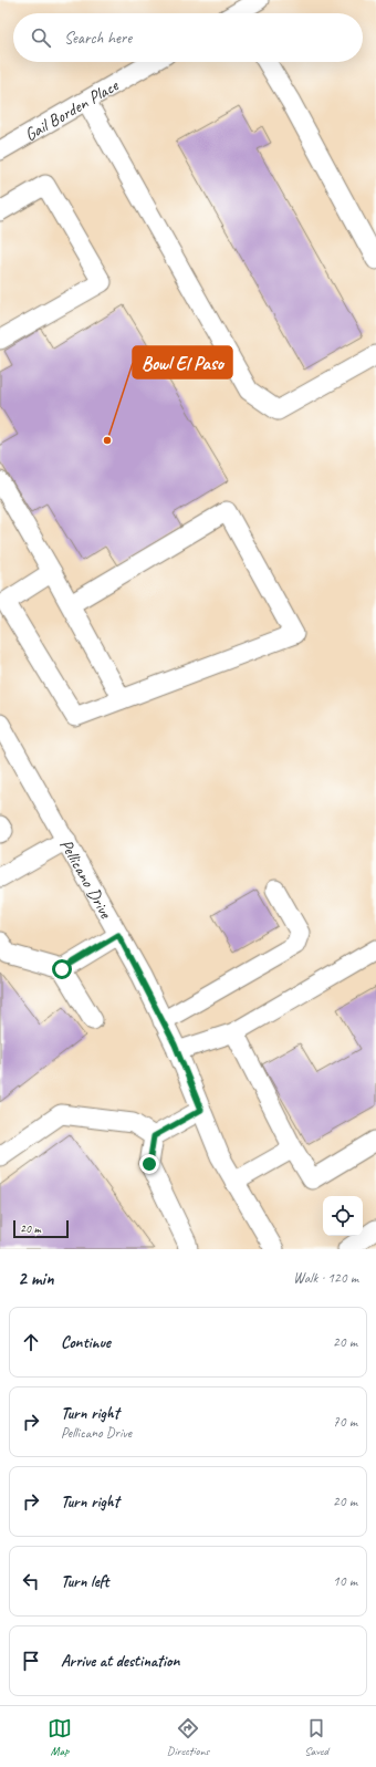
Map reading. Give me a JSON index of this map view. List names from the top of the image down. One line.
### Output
{"streets":{"street":["Gail Borden Place","Pellicano Drive"]},"places":["Bowl El Paso"],"scale_bar":"20 m","page":{"search":"Search here","scale":"20 m","heading":["2 min","Walk · 120 m"],"list":[["Continue","20 m"],["Turn right","Pellicano Drive","70 m"],["Turn right","20 m"],["Turn left","10 m"],"Arrive at destination"],"nav":["Map","Directions","Saved"]}}
